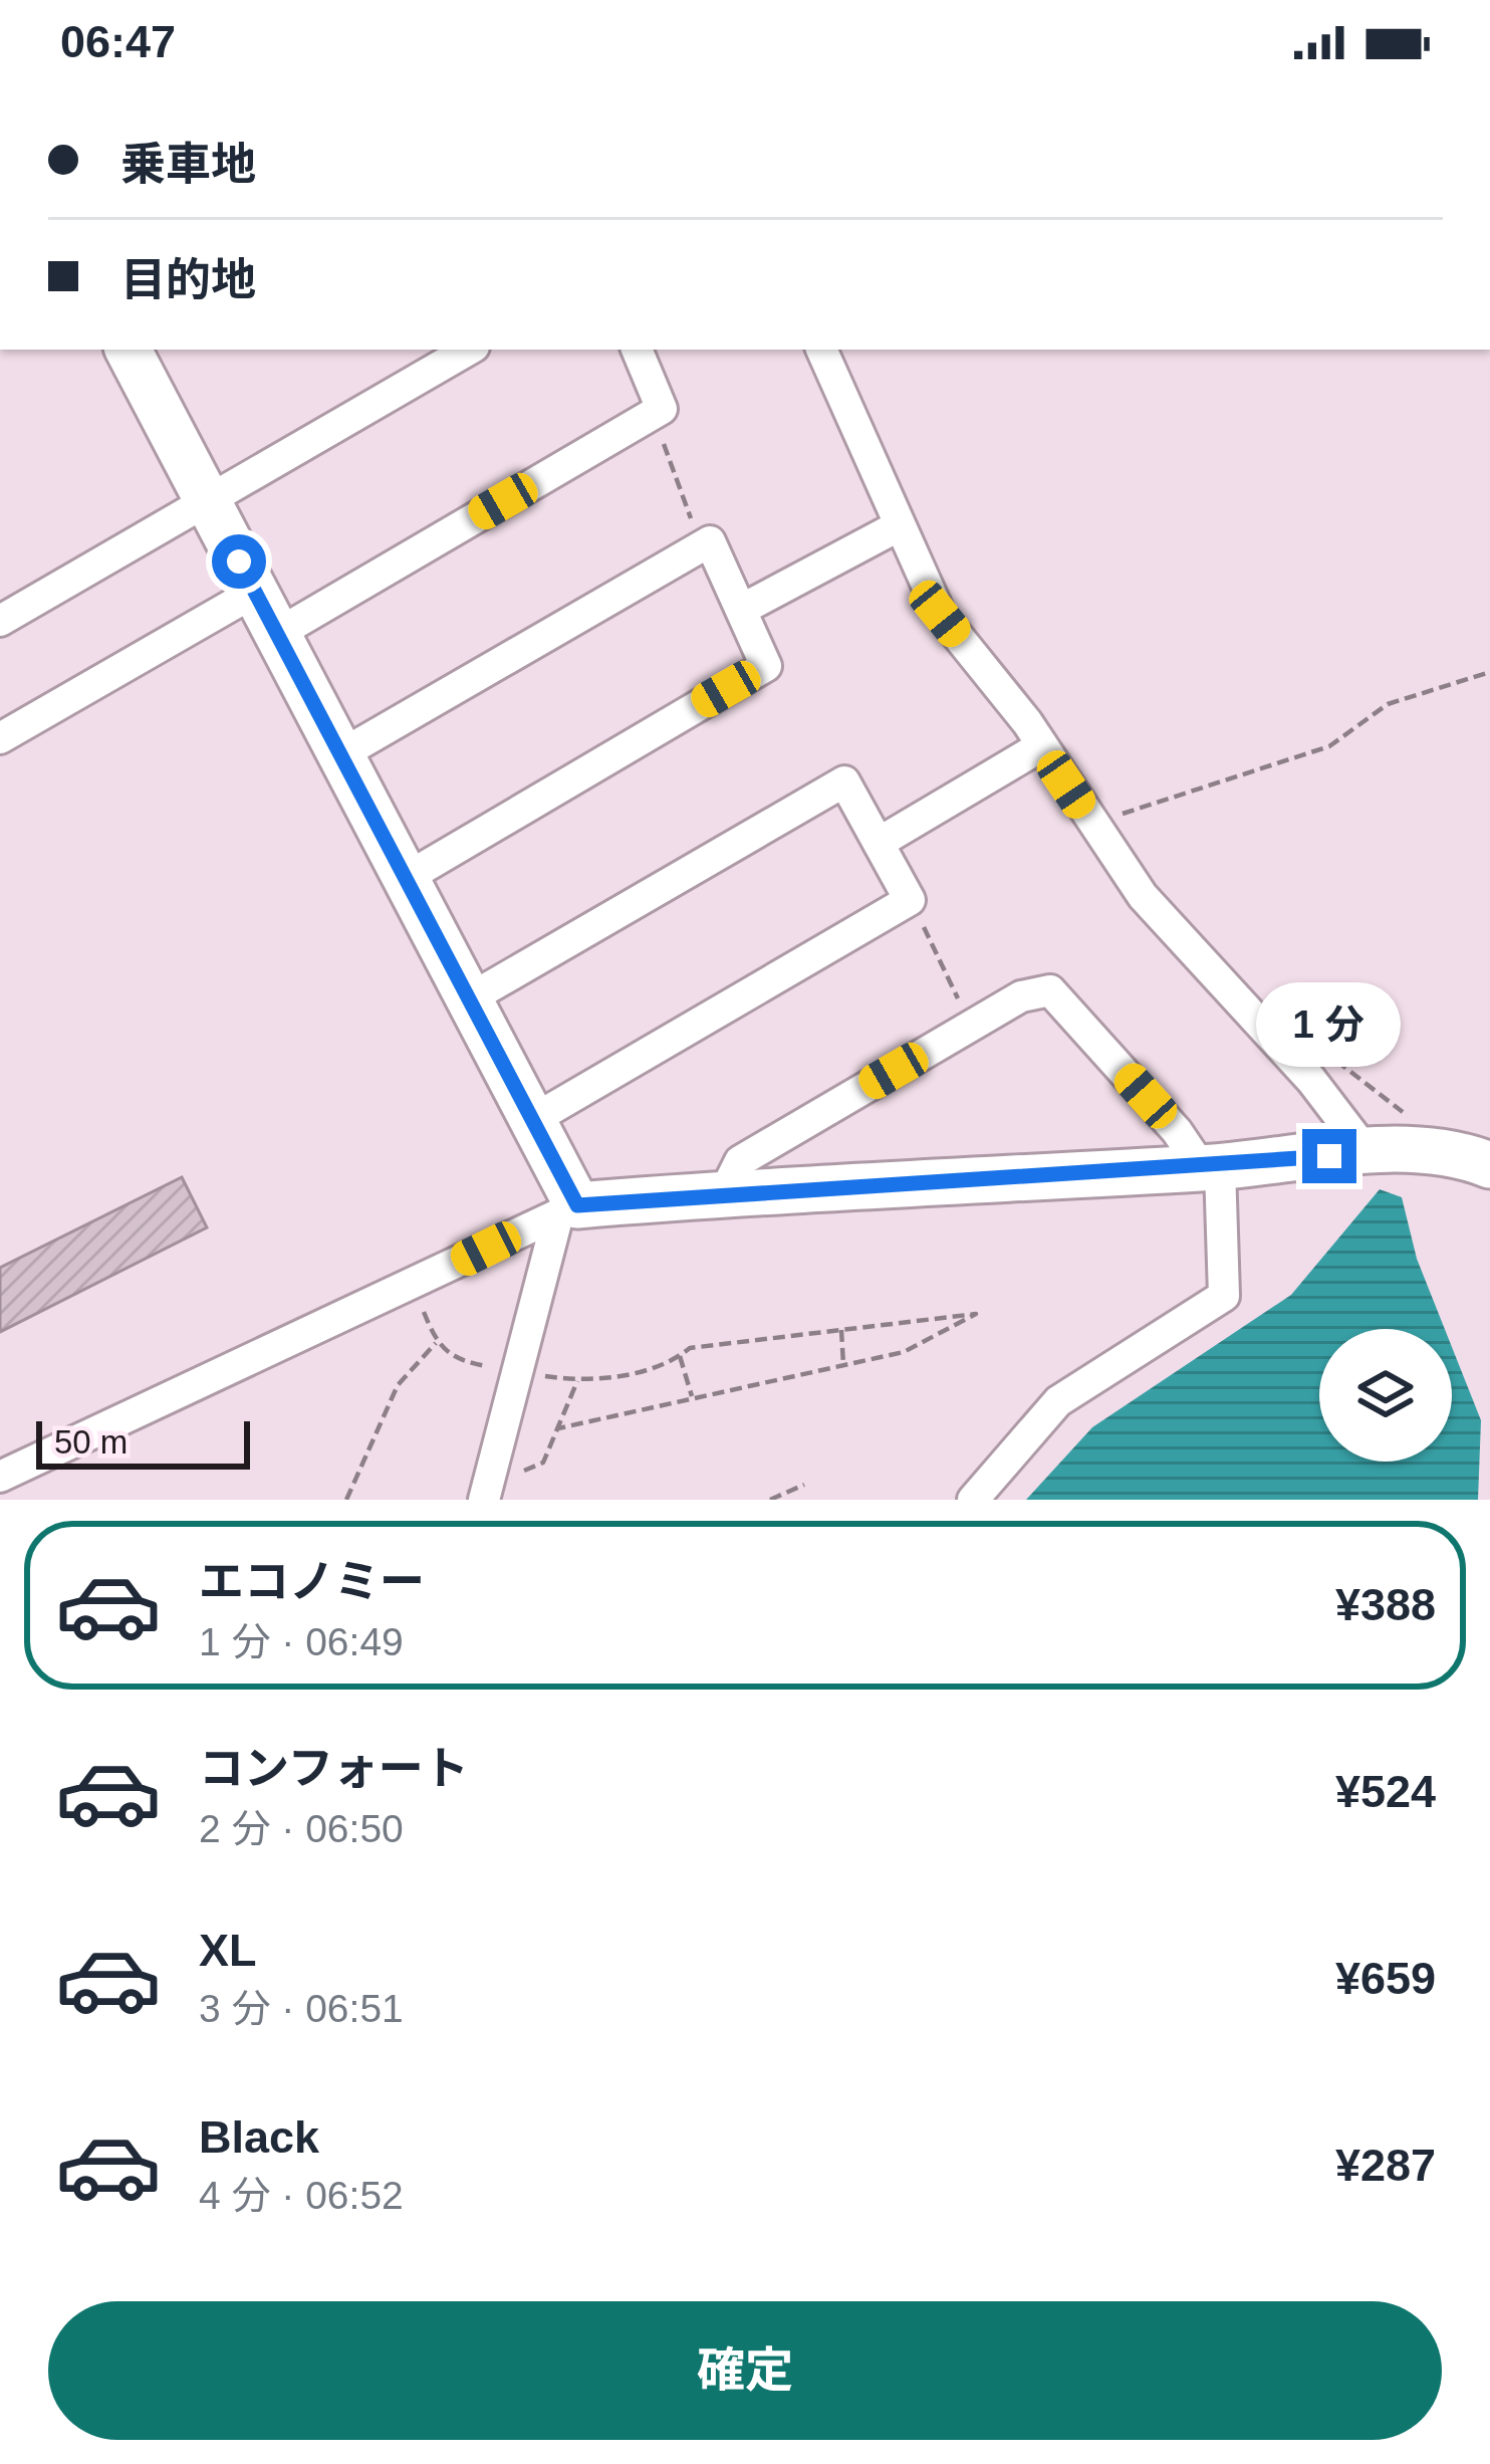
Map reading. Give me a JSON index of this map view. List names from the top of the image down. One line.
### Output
{"scale_bar":"50 m","page":{"status":"06:47","banner":["乗車地","目的地"],"bubble":"1 分","scale":"50 m","list":[{"name":"エコノミー","note":"1 分 · 06:49","value":"¥388"},{"name":"コンフォート","note":"2 分 · 06:50","value":"¥524"},{"name":"XL","note":"3 分 · 06:51","value":"¥659"},{"name":"Black","note":"4 分 · 06:52","value":"¥287"}],"buttons":"確定"}}
